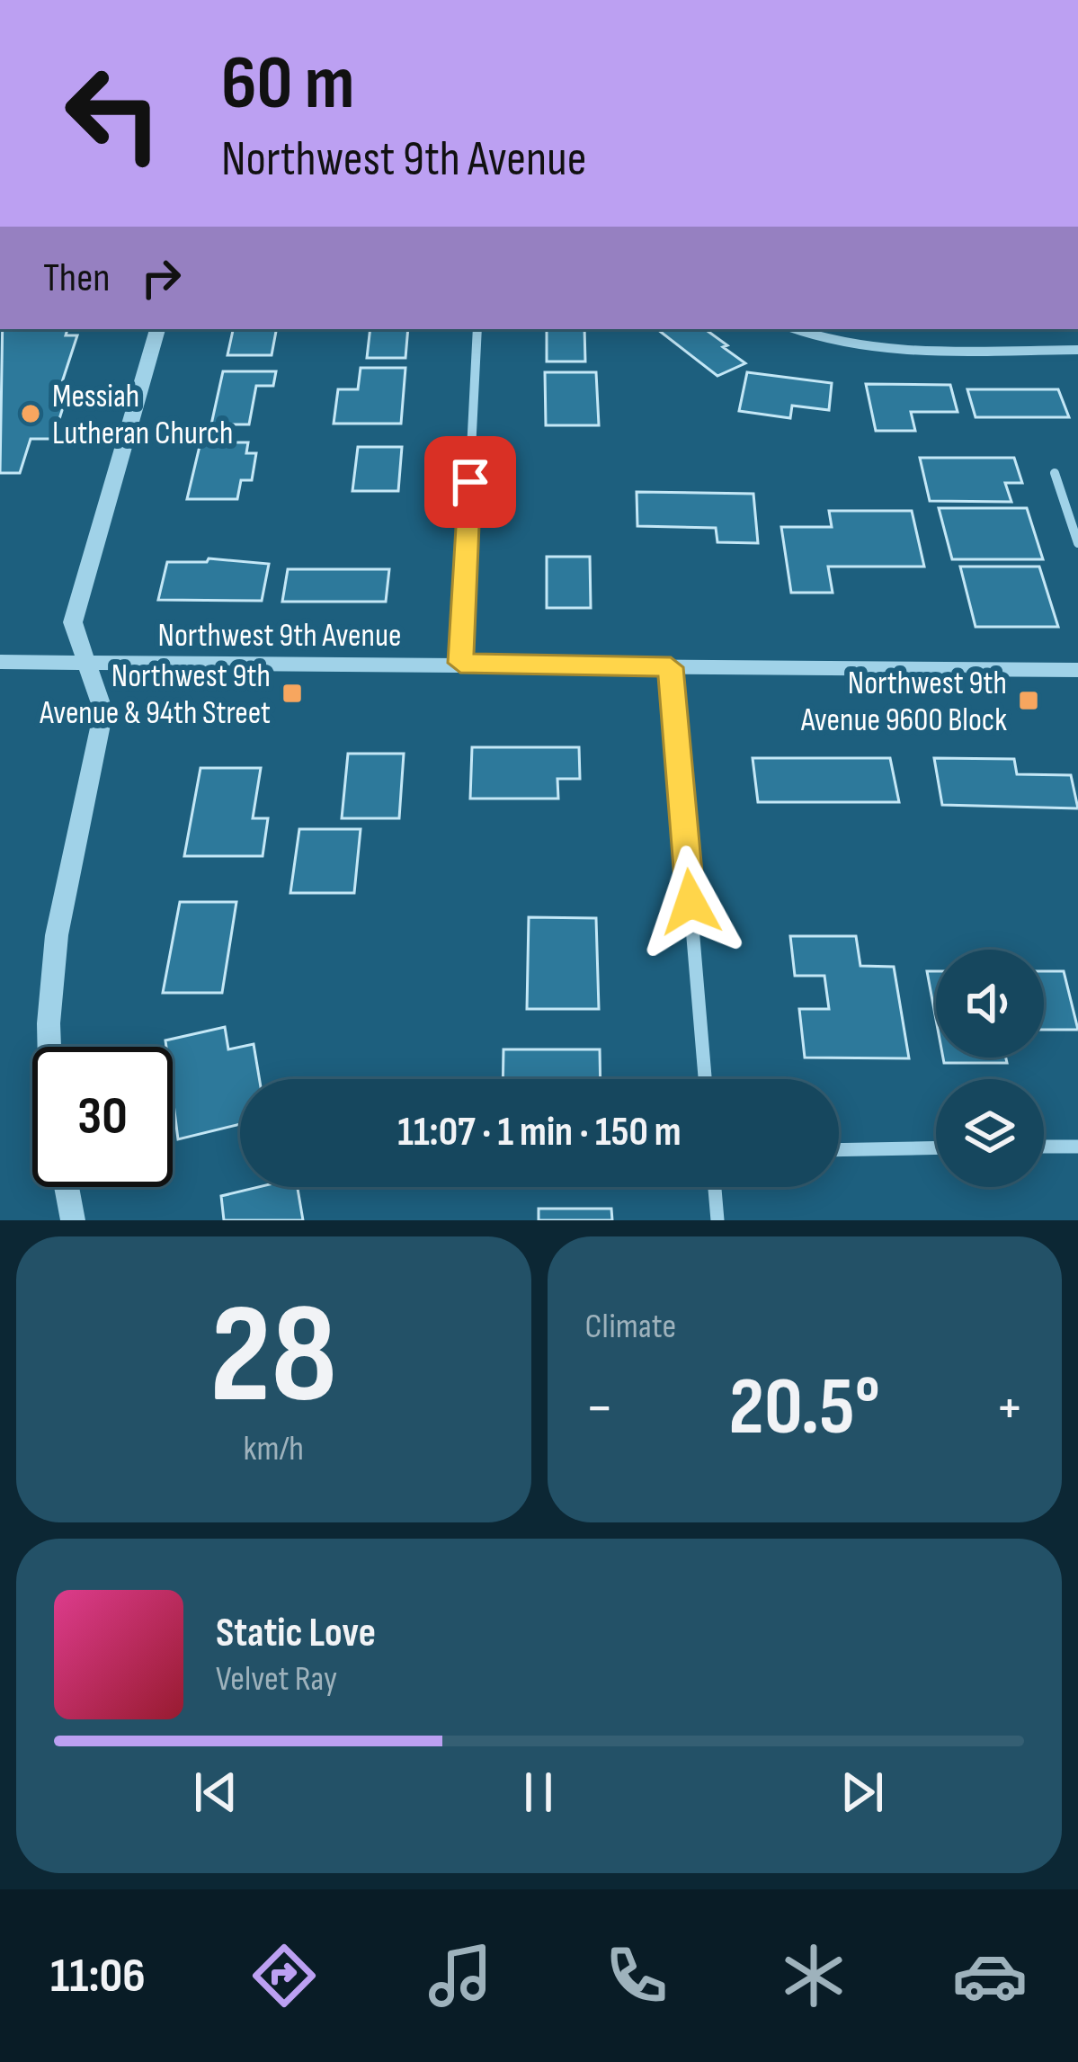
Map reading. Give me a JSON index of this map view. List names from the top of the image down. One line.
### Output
{"streets":{"street":["Northwest 9th Avenue"]},"places":{"other":["Messiah Lutheran Church"],"transit":["Northwest 9th Avenue & 94th Street","Northwest 9th Avenue 9600 Block"]},"page":{"turn":["60 m","Northwest 9th Avenue"],"then":"Then","limit":"30","trip":"11:07 · 1 min · 150 m","tile":[["28","km/h"],"Climate"],"heat":["−","20.5°","+"],"song":["Static Love","Velvet Ray"],"tabs":"11:06"}}
